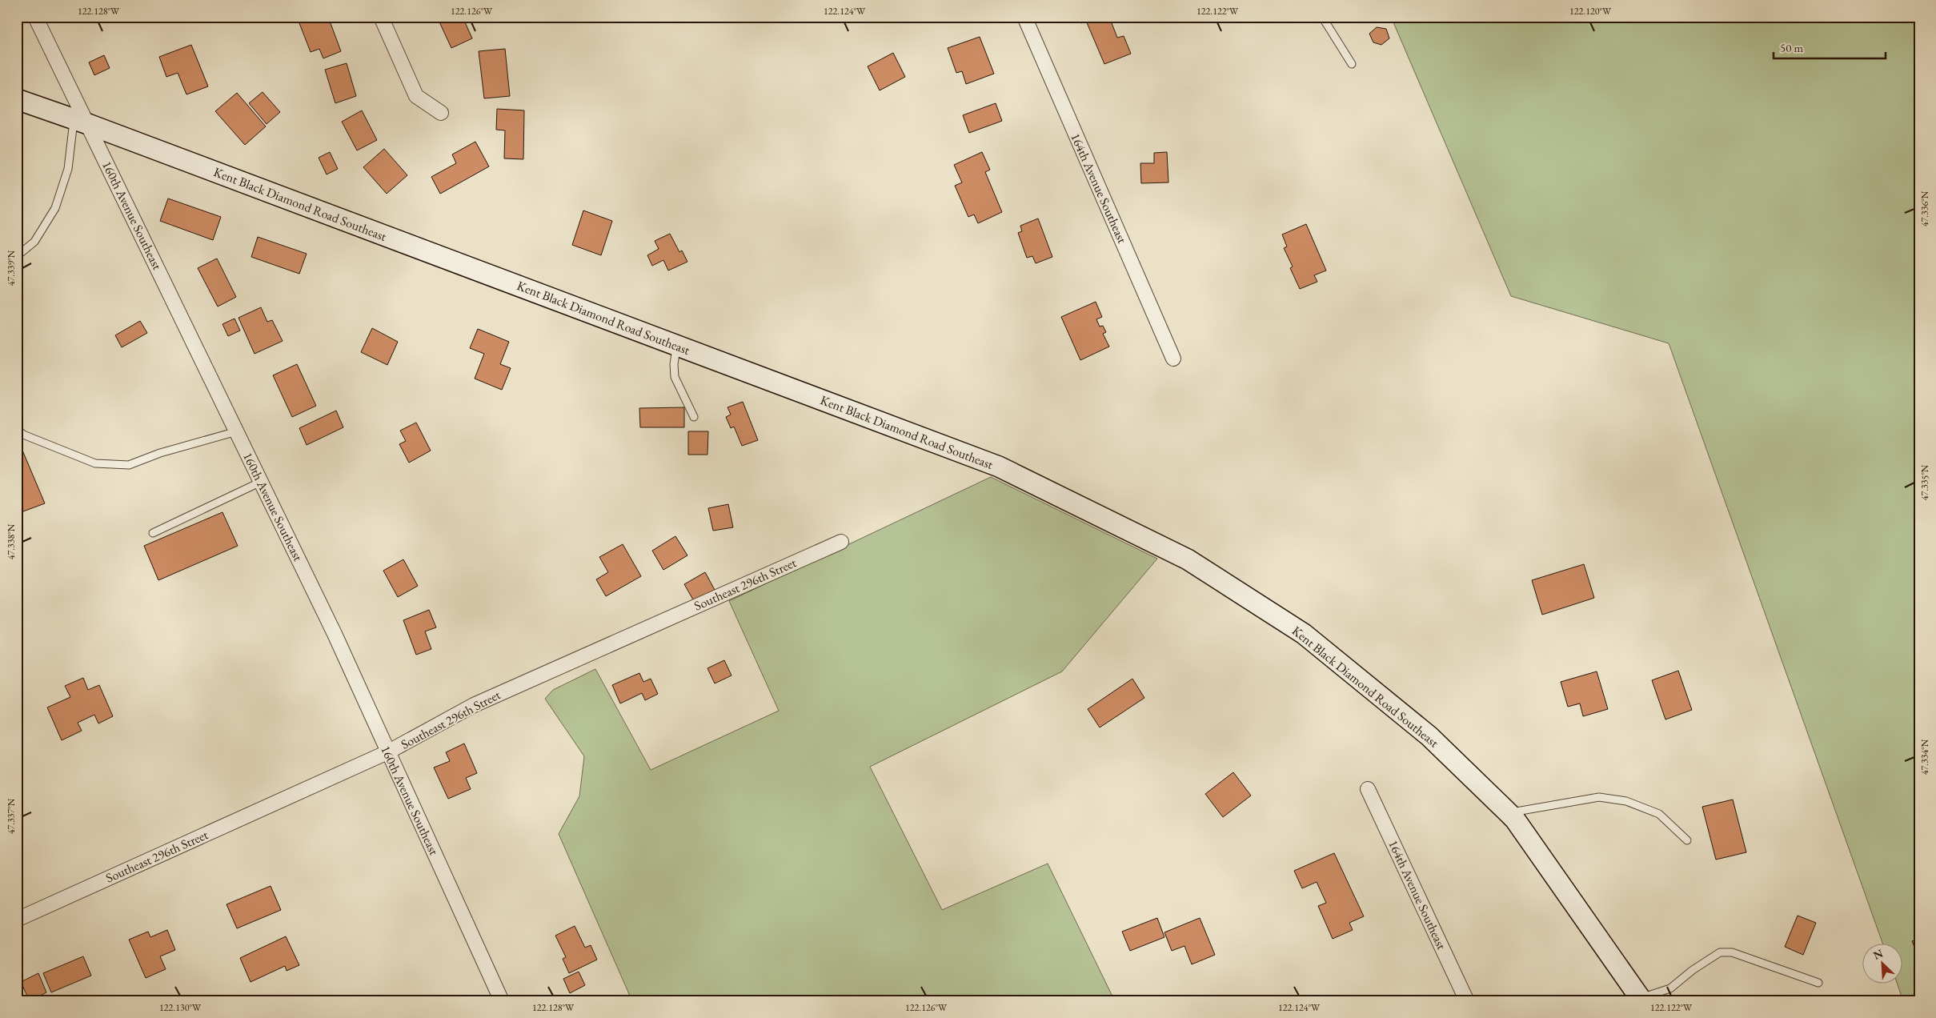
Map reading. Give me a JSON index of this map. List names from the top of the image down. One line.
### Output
{"streets":{"street":["164th Avenue Southeast","Kent Black Diamond Road Southeast","160th Avenue Southeast","Southeast 296th Street"]},"crossings":[["Kent Black Diamond Road Southeast","160th Avenue Southeast"],["160th Avenue Southeast","Southeast 296th Street"]],"scale_bar":"50 m","north":"top left","coordinates":["122.128°W","122.126°W","122.124°W","122.122°W","122.120°W","47.336°N","47.339°N","47.335°N","47.338°N","47.334°N","47.337°N","122.130°W"]}
